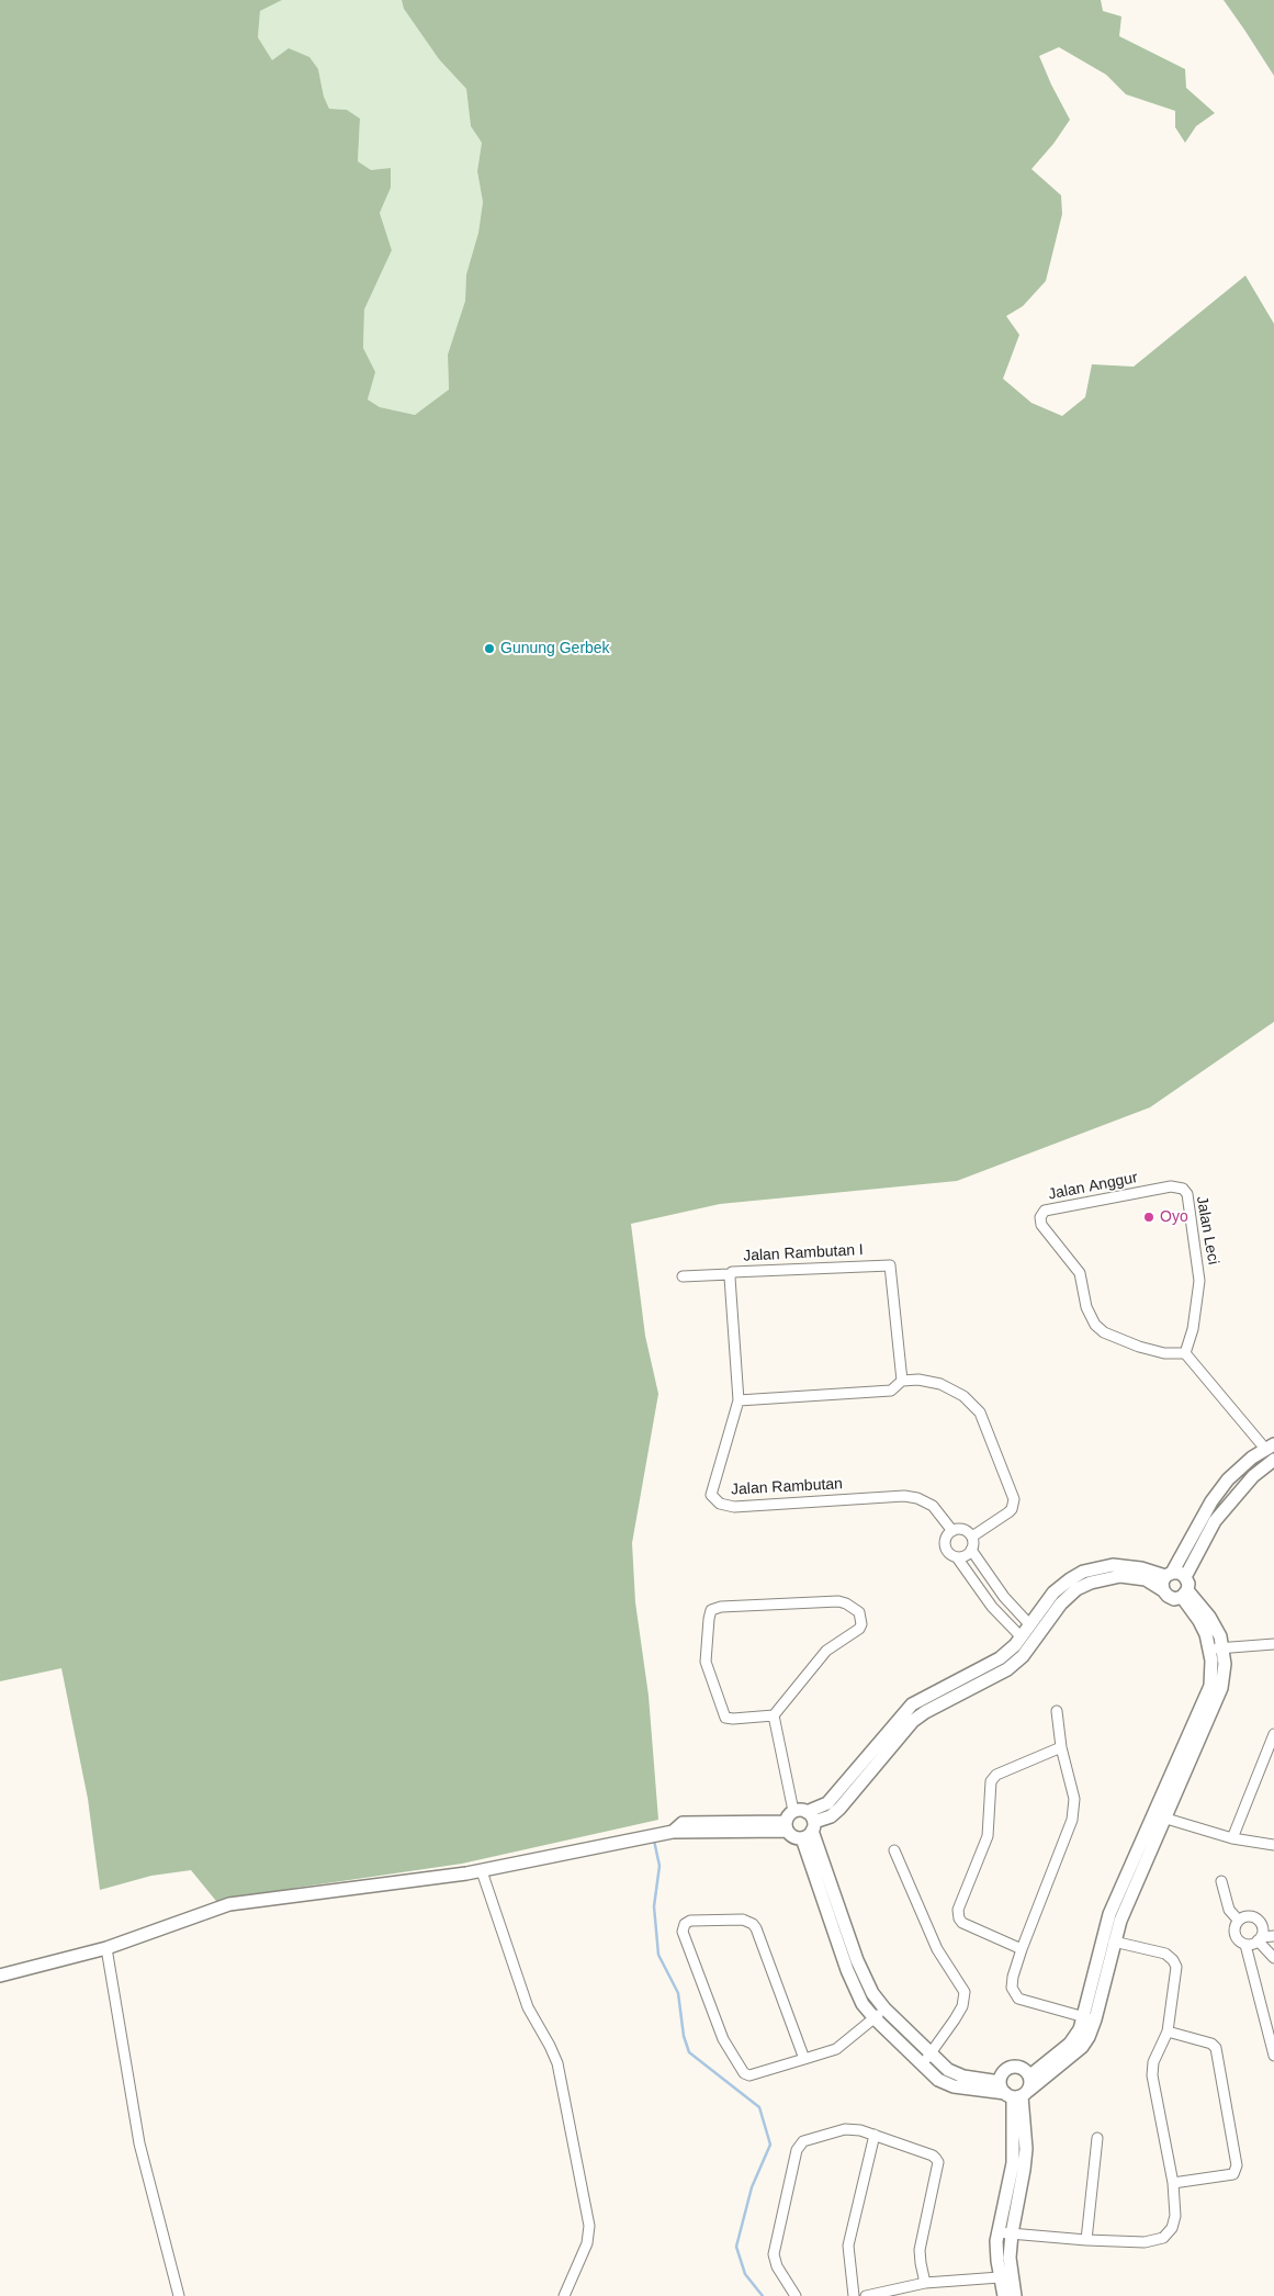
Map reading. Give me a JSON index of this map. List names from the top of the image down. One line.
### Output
{"streets":{"street":["Jalan Anggur","Jalan Leci","Jalan Rambutan I","Jalan Rambutan"]},"crossings":[["Jalan Anggur","Jalan Leci"],["Jalan Rambutan I","Jalan Rambutan"]],"places":["Gunung Gerbek","Oyo"]}
